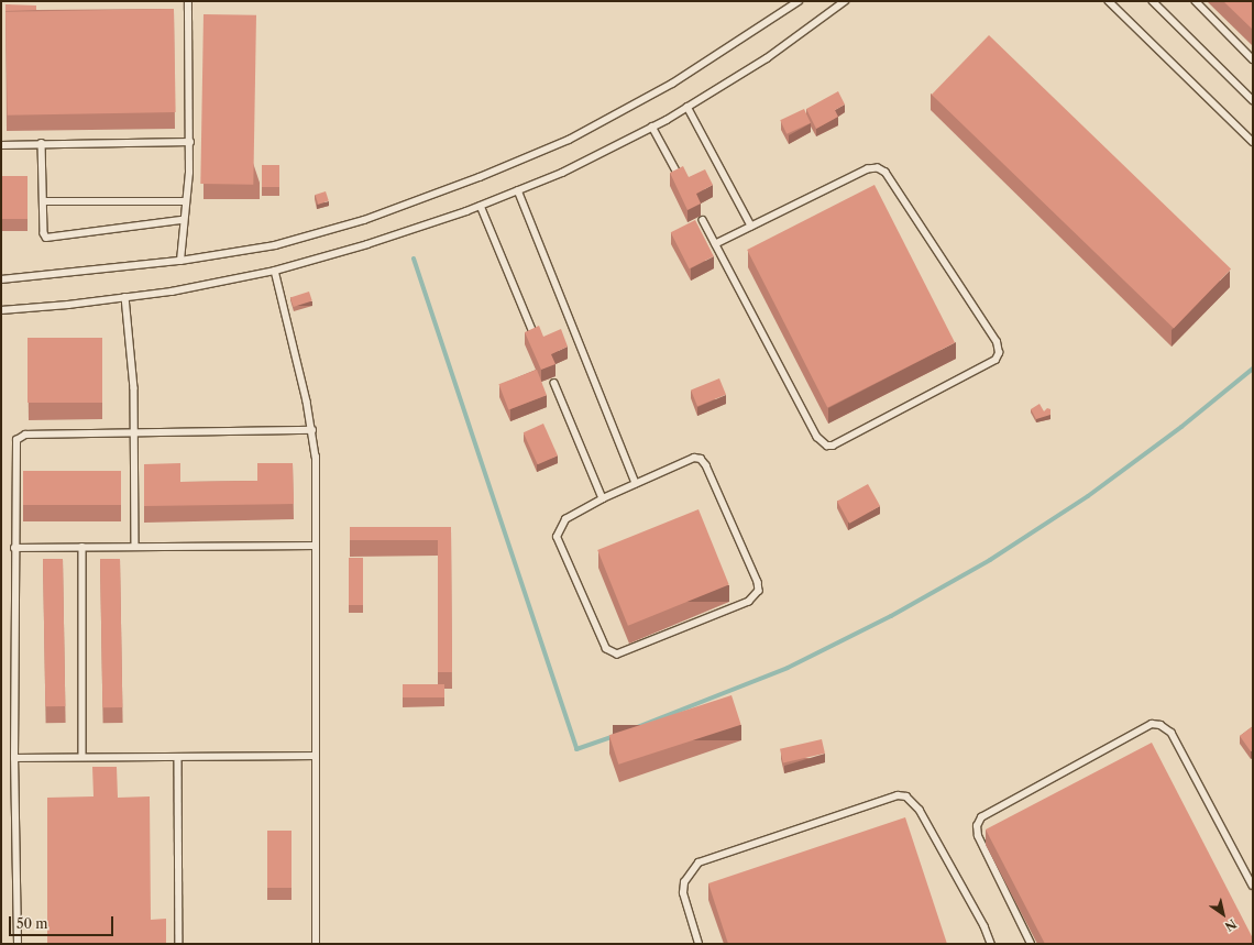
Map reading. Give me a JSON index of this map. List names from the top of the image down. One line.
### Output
{"scale_bar":"50 m","north":"bottom right"}
